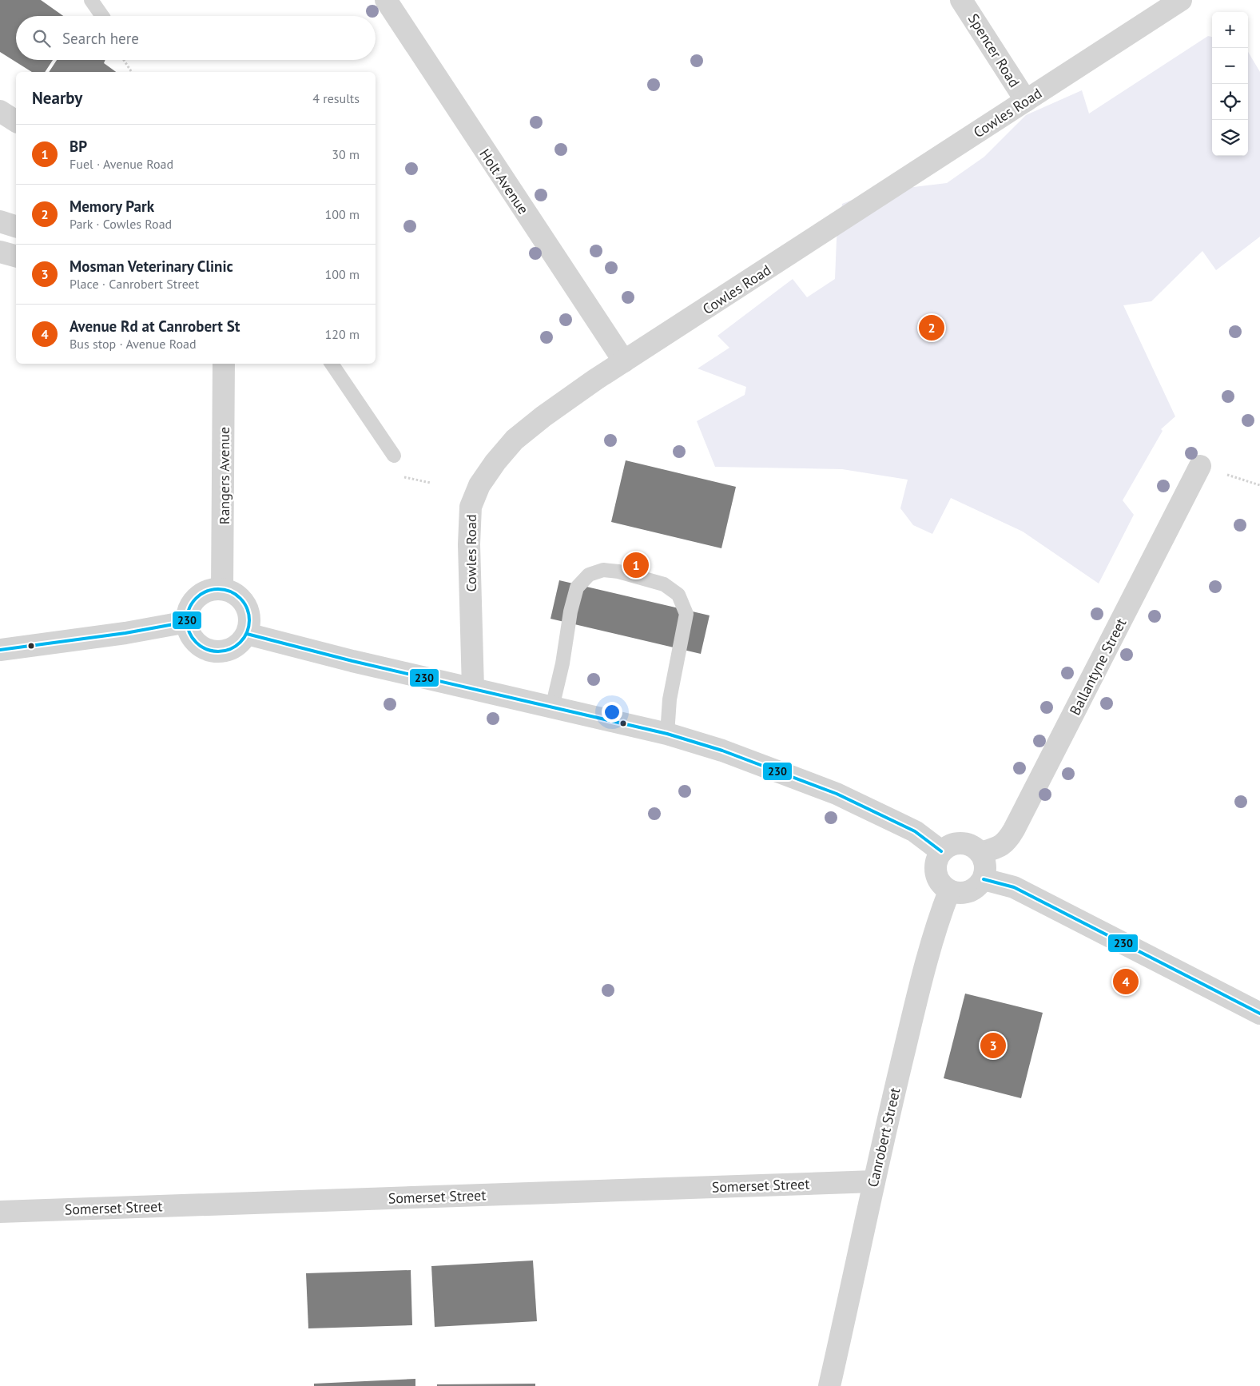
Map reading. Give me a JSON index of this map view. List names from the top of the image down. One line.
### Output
{"streets":{"street":["Spencer Road","Cowles Road","Holt Avenue","Rangers Avenue","Ballantyne Street","Canrobert Street","Somerset Street"]},"crossings":[["Spencer Road","Cowles Road"],["Cowles Road","Holt Avenue"],["Ballantyne Street","Canrobert Street"],["Canrobert Street","Somerset Street"]],"lines":["transit line 230"],"page":{"map_buttons":["+","−"],"search":"Search here","heading":["Nearby","4 results"],"list":[{"mark":"1","name":"BP","note":"Fuel · Avenue Road","value":"30 m"},{"mark":"2","name":"Memory Park","note":"Park · Cowles Road","value":"100 m"},{"mark":"3","name":"Mosman Veterinary Clinic","note":"Place · Canrobert Street","value":"100 m"},{"mark":"4","name":"Avenue Rd at Canrobert St","note":"Bus stop · Avenue Road","value":"120 m"}],"pins":["2","1","4","3"]}}
